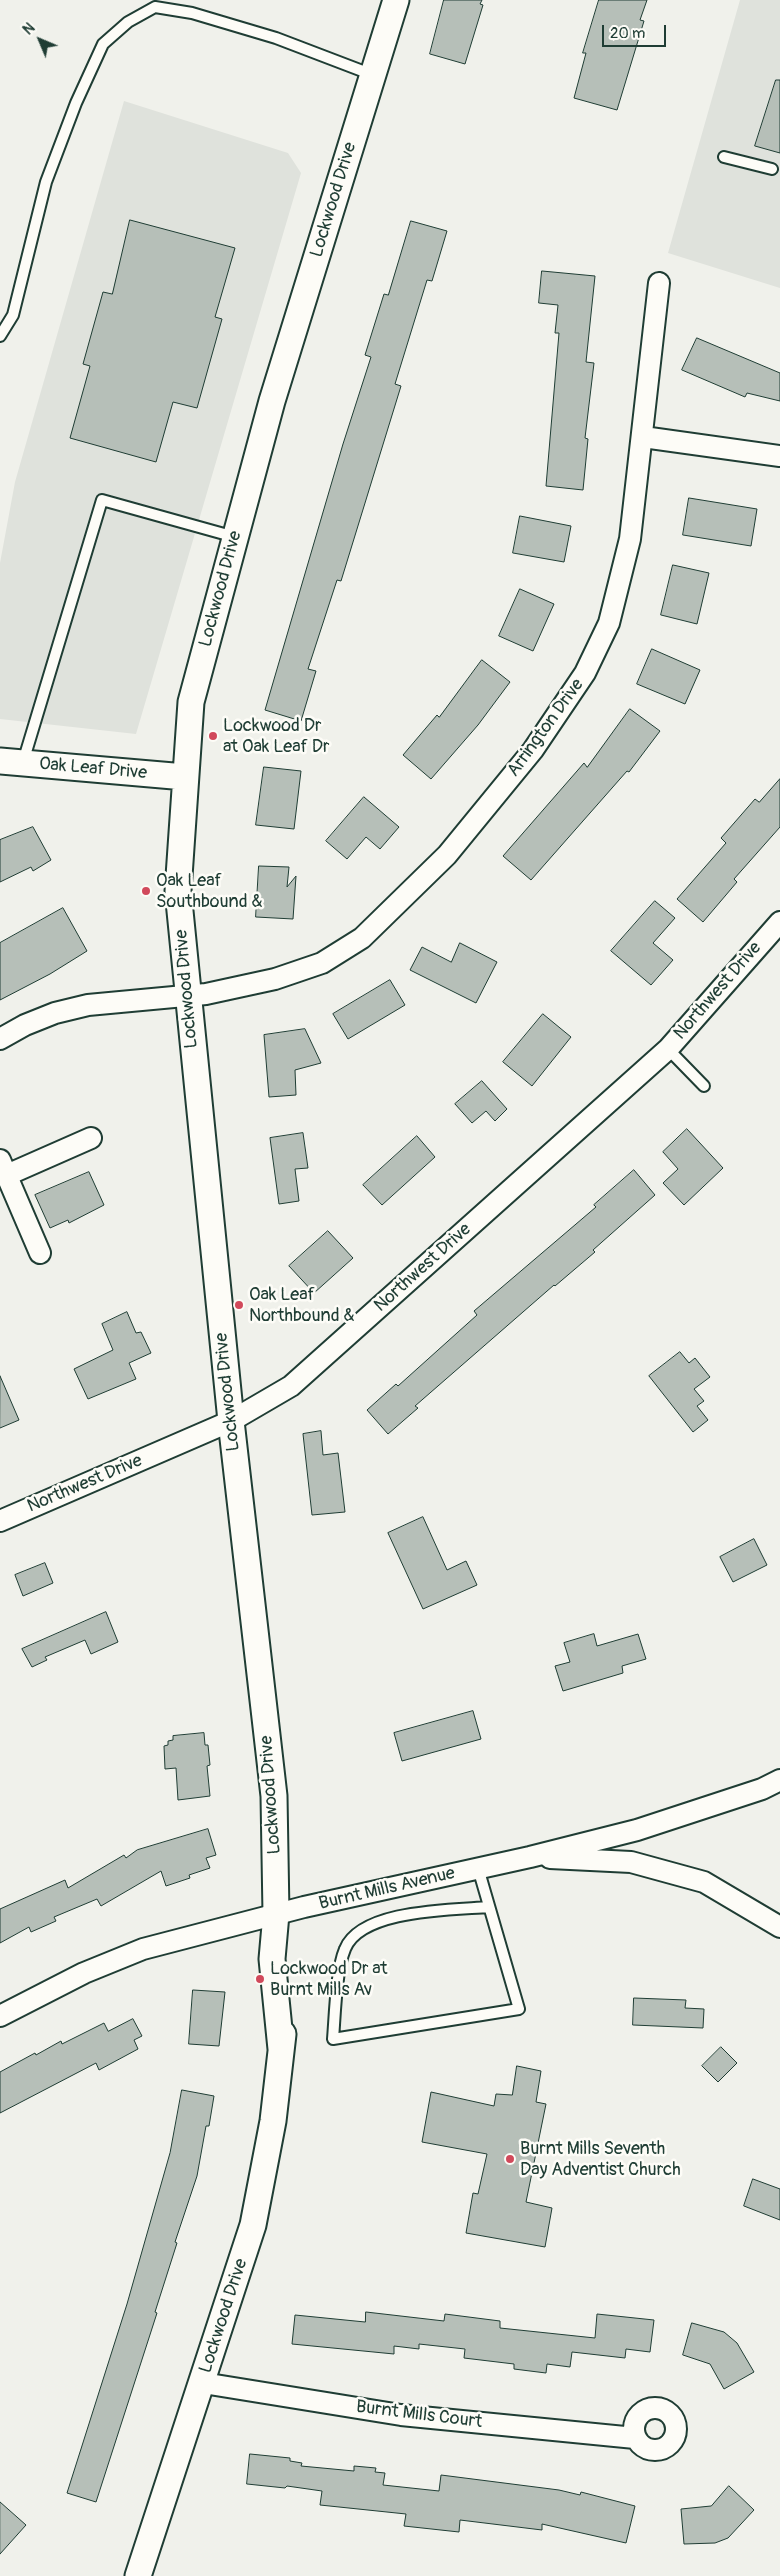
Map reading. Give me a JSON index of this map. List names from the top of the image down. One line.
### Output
{"streets":{"street":["Lockwood Drive","Arrington Drive","Oak Leaf Drive","Northwest Drive","Burnt Mills Avenue","Burnt Mills Court"]},"crossings":[["Lockwood Drive","Arrington Drive"],["Lockwood Drive","Oak Leaf Drive"],["Lockwood Drive","Northwest Drive"],["Lockwood Drive","Burnt Mills Avenue"],["Lockwood Drive","Burnt Mills Court"]],"places":["Lockwood Dr at Oak Leaf Dr","Oak Leaf Southbound &","Oak Leaf Northbound &","Lockwood Dr at Burnt Mills Av","Burnt Mills Seventh Day Adventist Church"],"scale_bar":"20 m","north":"top left"}
